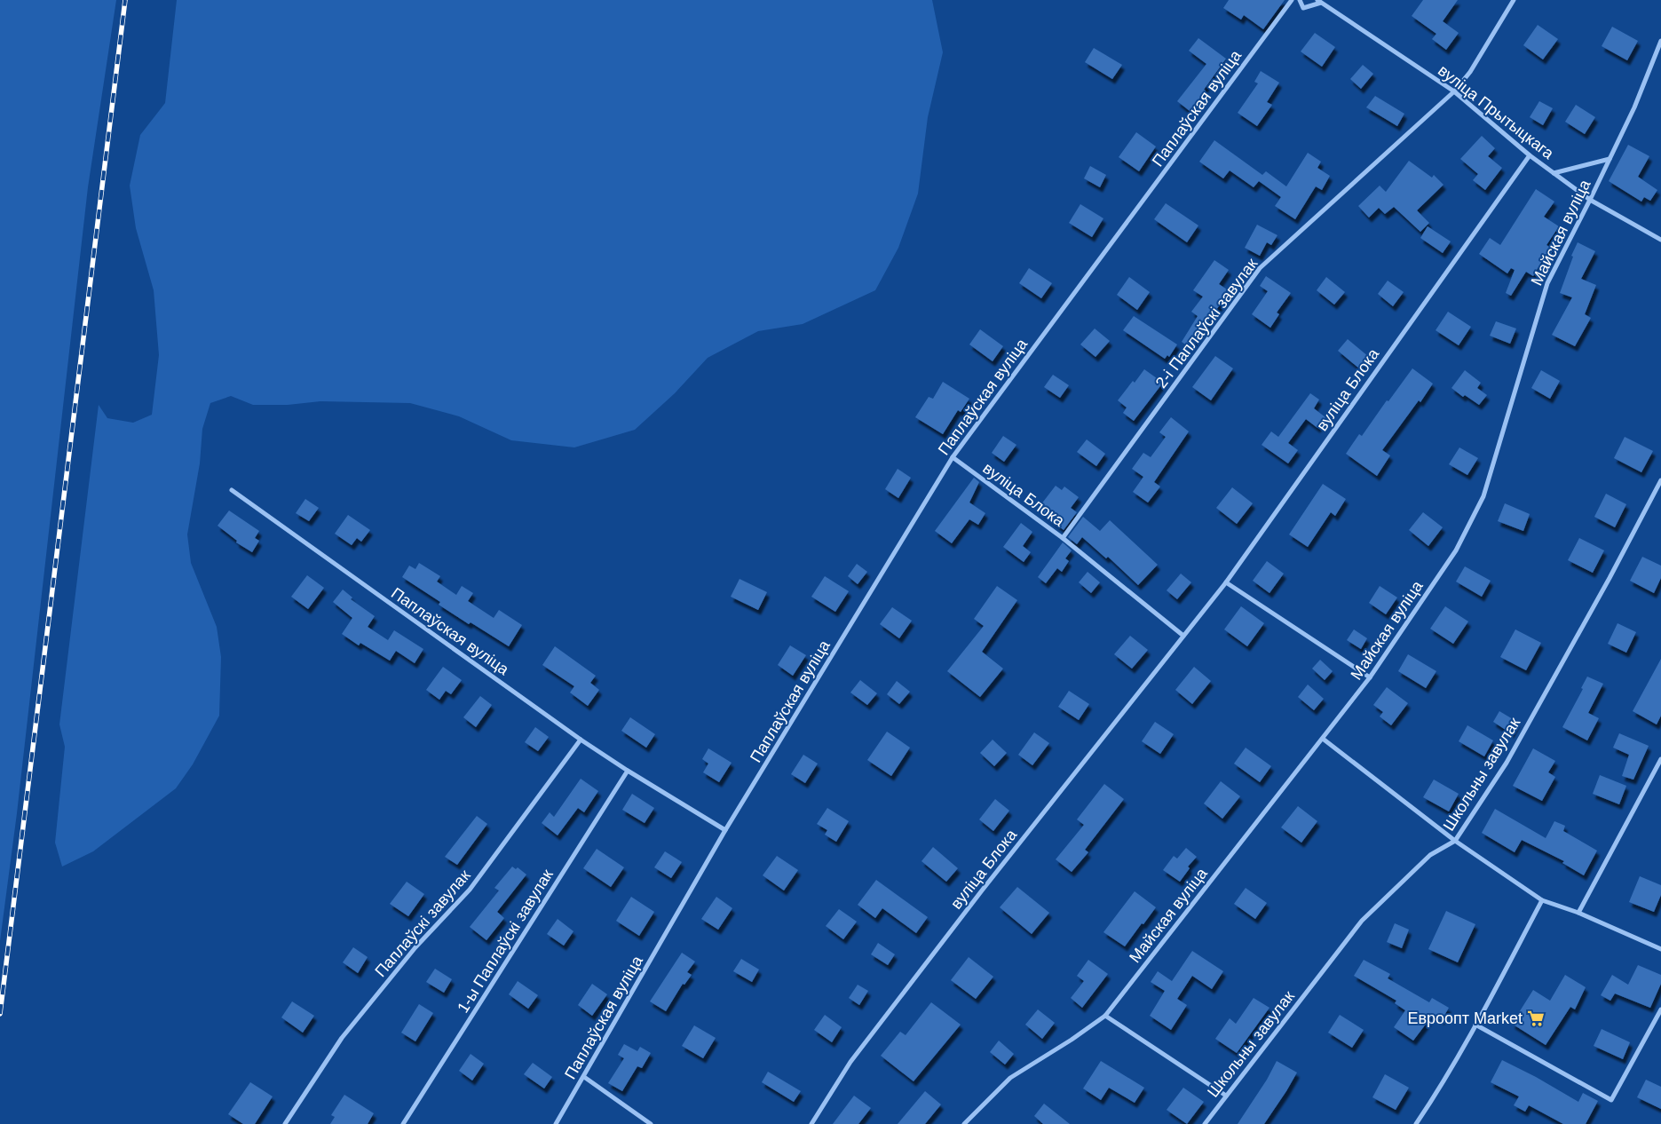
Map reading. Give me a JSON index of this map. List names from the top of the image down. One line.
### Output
{"streets":{"street":["Паплаўская вуліца","вуліца Прытыцкага","Майская вуліца","2-і Паплаўскі завулак","вуліца Блока","Школьны завулак","Паплаўскі завулак","1-ы Паплаўскі завулак"]},"crossings":[["Паплаўская вуліца","вуліца Блока"],["Паплаўская вуліца","Паплаўскі завулак"],["Паплаўская вуліца","1-ы Паплаўскі завулак"],["вуліца Прытыцкага","Майская вуліца"],["вуліца Прытыцкага","2-і Паплаўскі завулак"],["вуліца Прытыцкага","вуліца Блока"],["2-і Паплаўскі завулак","вуліца Блока"]],"places":{"supermarket":["Евроопт Market"]}}
